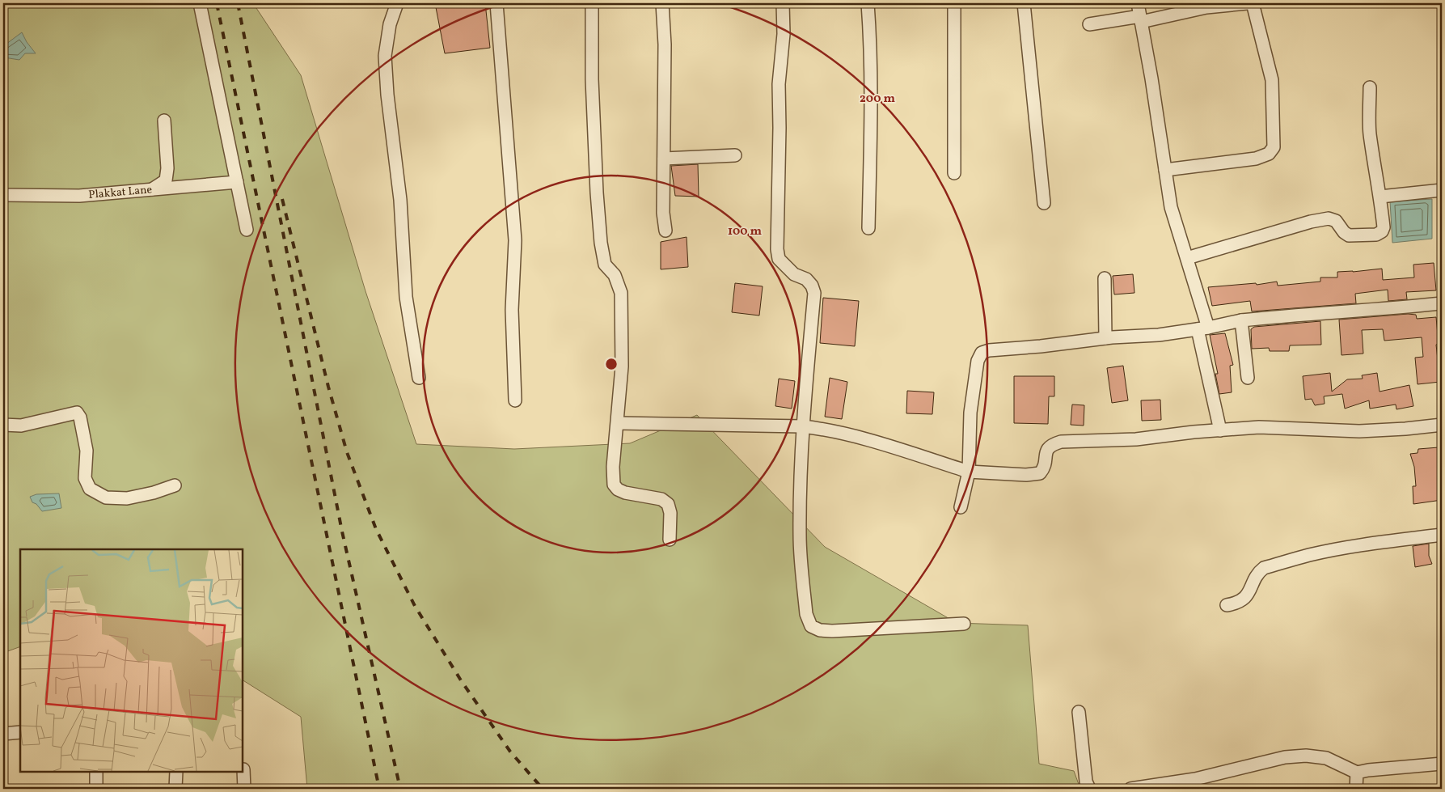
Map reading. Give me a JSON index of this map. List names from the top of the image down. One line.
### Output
{"streets":{"street":["Plakkat Lane"]},"rings":["200 m","100 m"]}
